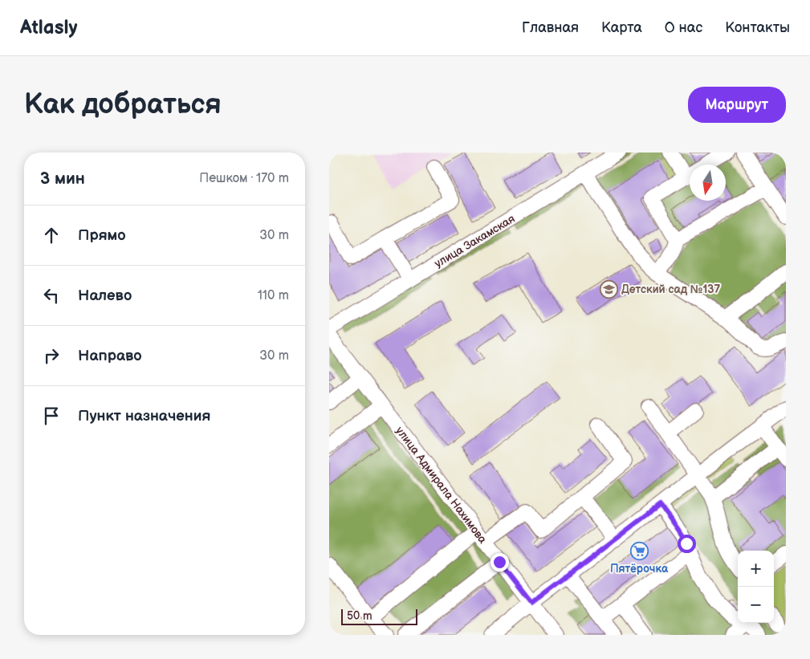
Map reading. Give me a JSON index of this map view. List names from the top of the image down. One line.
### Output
{"streets":{"street":["улица Закамская","улица Адмирала Нахимова"]},"places":{"school or university":["Детский сад №137"],"supermarket":["Пятёрочка"]},"scale_bar":"50 m","north":"bottom","page":{"header":"Atlasly","nav":["Главная","Карта","О нас","Контакты"],"buttons":"Маршрут","title":"Как добраться","heading":["3 мин","Пешком · 170 m"],"list":[["Прямо","30 m"],["Налево","110 m"],["Направо","30 m"],"Пункт назначения"],"map_buttons":["+","−"],"scale":"50 m"}}
